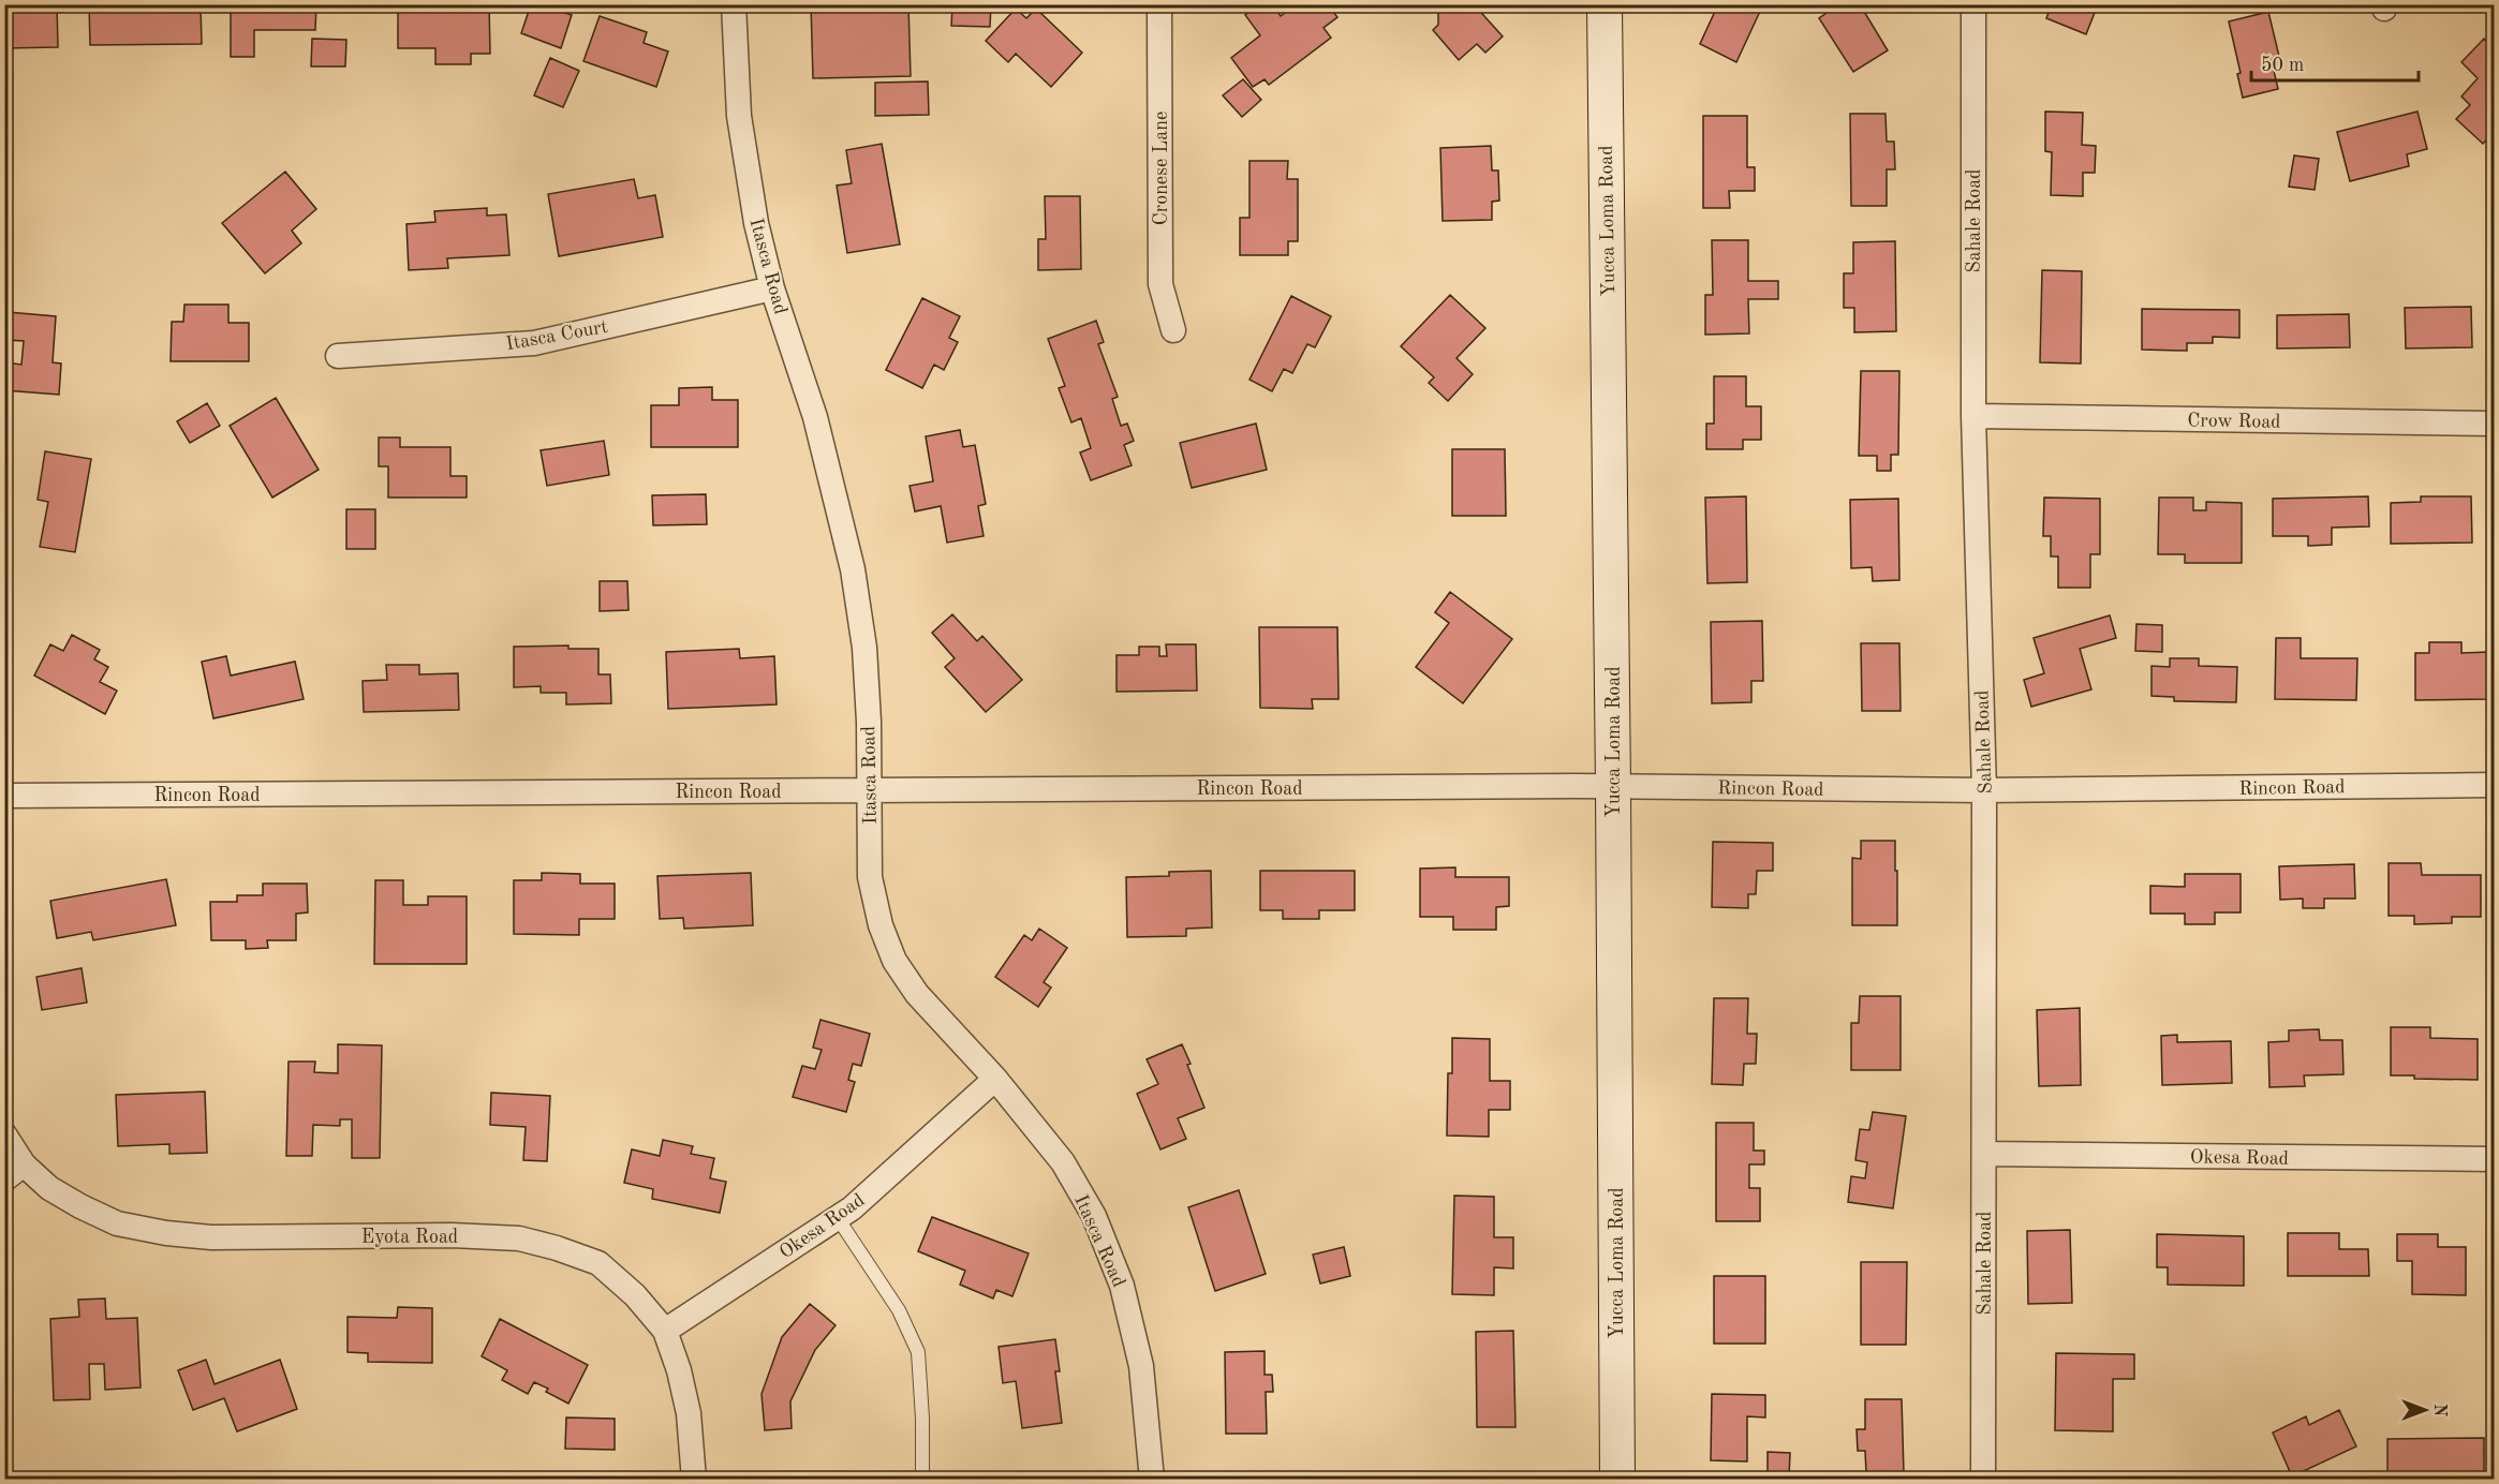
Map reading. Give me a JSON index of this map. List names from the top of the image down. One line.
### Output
{"streets":{"main road":["Yucca Loma Road"],"street":["Cronese Lane","Sahale Road","Itasca Road","Itasca Court","Crow Road","Rincon Road","Okesa Road","Eyota Road"]},"crossings":[["Yucca Loma Road","Rincon Road"],["Sahale Road","Crow Road"],["Sahale Road","Rincon Road"],["Sahale Road","Okesa Road"],["Itasca Road","Itasca Court"],["Itasca Road","Rincon Road"],["Itasca Road","Okesa Road"],["Okesa Road","Eyota Road"]],"scale_bar":"50 m","north":"right"}
